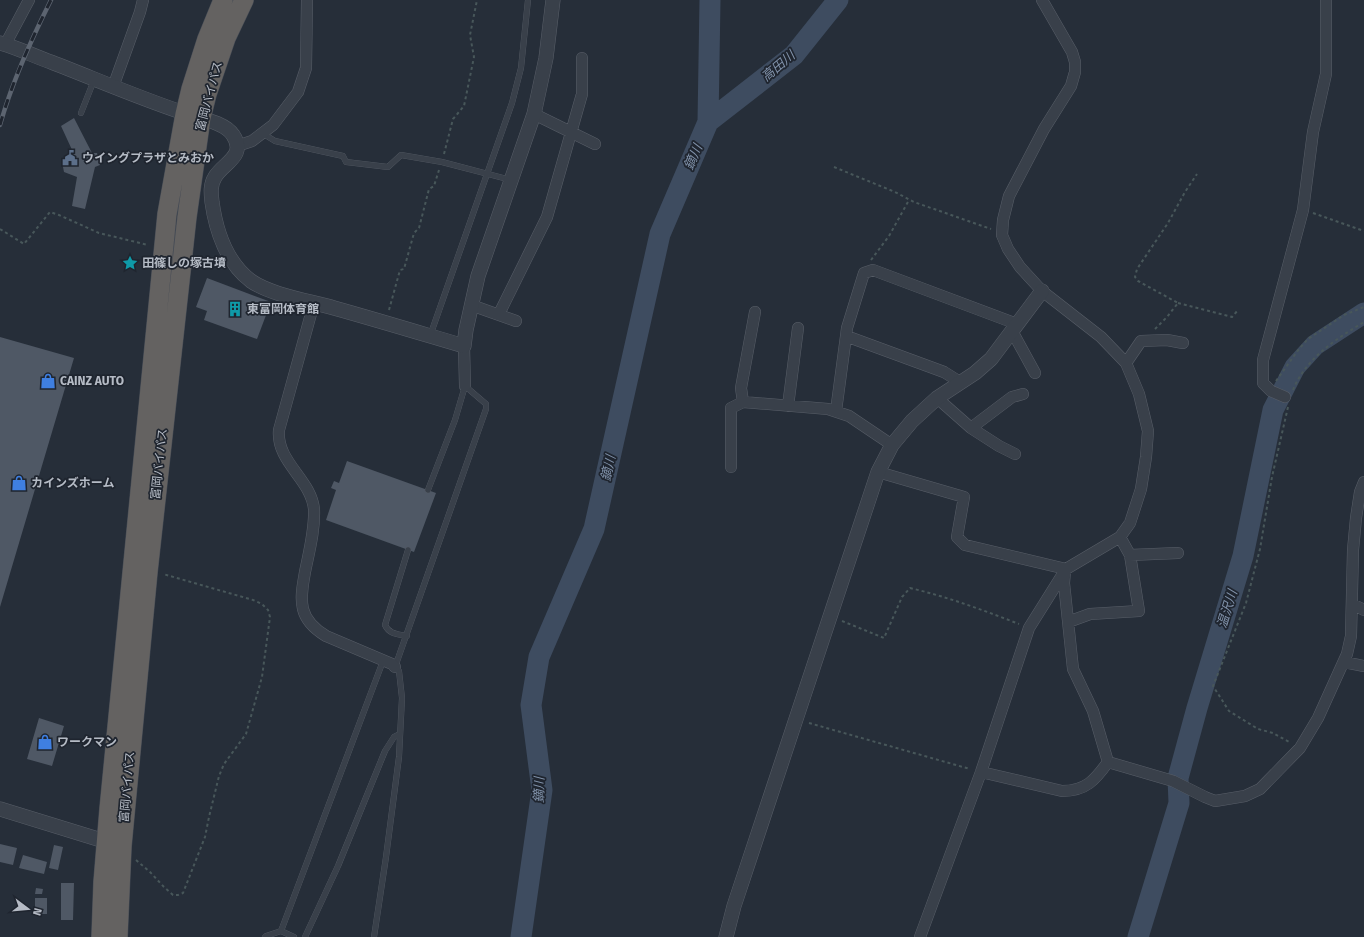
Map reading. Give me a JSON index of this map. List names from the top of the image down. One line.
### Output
{"streets":{"highway":["富岡バイパス"]},"water":["高田川","鏑川","温沢川"],"places":{"public building":["ウイングプラザとみおか"],"place":["田篠しの塚古墳"],"building":["東富岡体育館"],"shop":["CAINZ AUTO","カインズホーム","ワークマン"]},"north":"right"}
